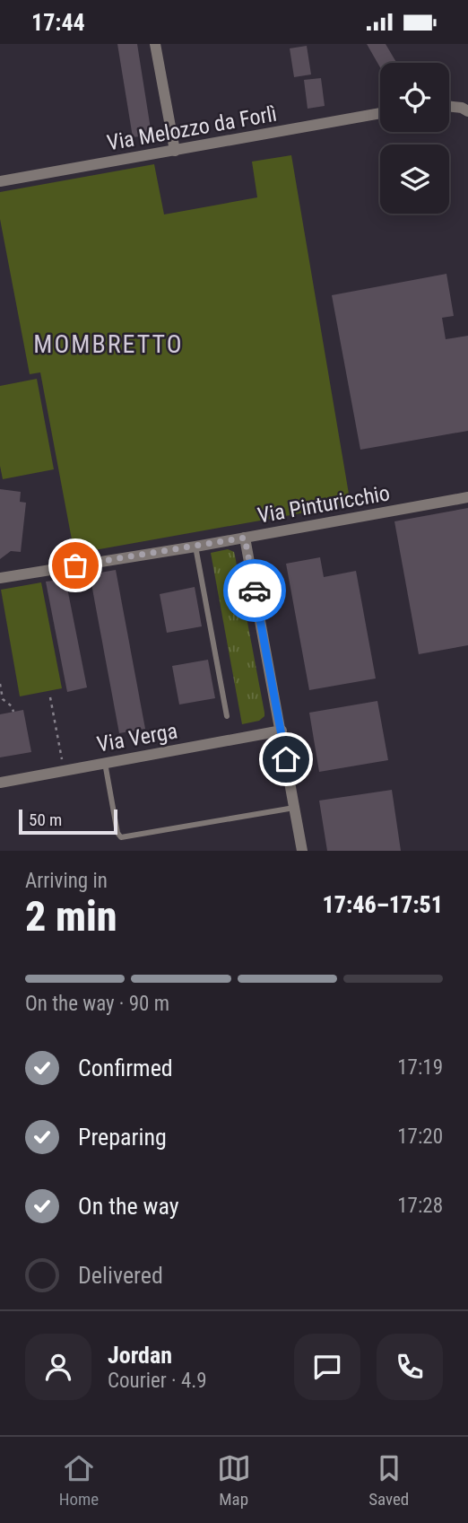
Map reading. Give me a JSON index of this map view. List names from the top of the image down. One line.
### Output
{"streets":{"street":["Via Melozzo da Forlì","Via Pinturicchio","Via Verga"]},"districts":["MOMBRETTO"],"scale_bar":"50 m","page":{"status":"17:44","scale":"50 m","heading":["2 min","Arriving in","17:46–17:51"],"panel":["Jordan","Courier · 4.9"],"bar":"On the way · 90 m","list":[["Confirmed","17:19"],["Preparing","17:20"],["On the way","17:28"],"Delivered"],"tabs":["Home","Map","Saved"]}}
